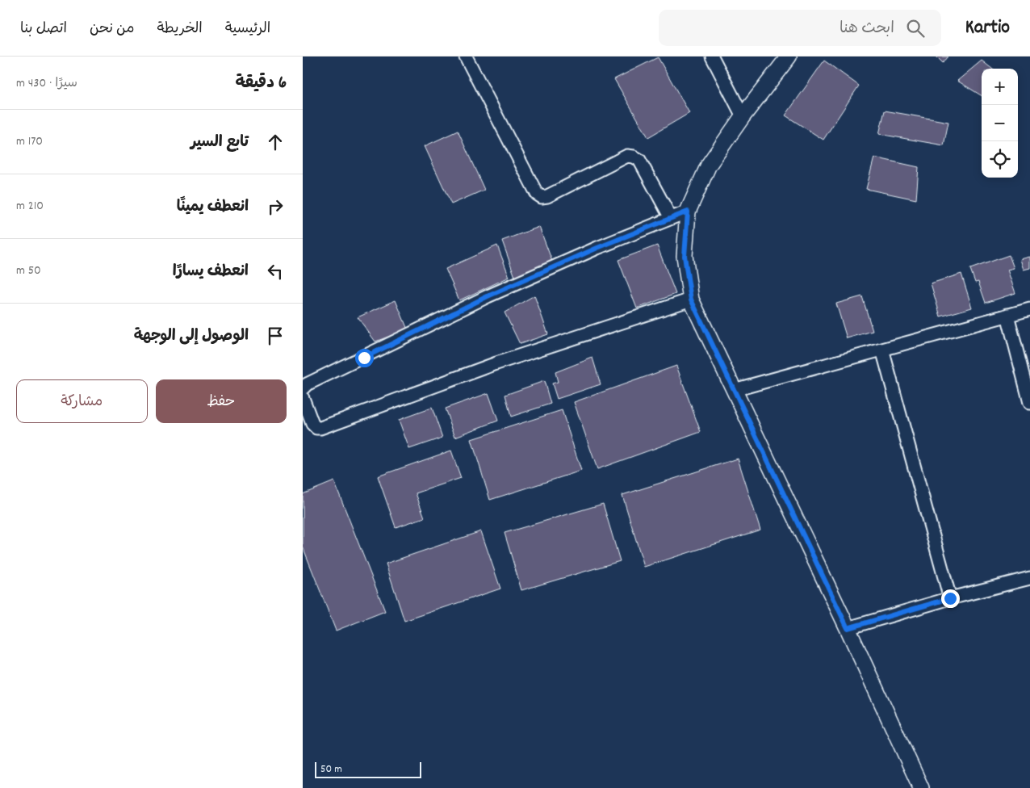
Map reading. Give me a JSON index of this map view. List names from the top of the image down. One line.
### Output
{"scale_bar":"50 m","page":{"header":"Kartio","search":"ابحث هنا","nav":["الرئيسية","الخريطة","من نحن","اتصل بنا"],"heading":["6 دقيقة","سيرًا · 430 m"],"map_buttons":["+","−"],"list":[["تابع السير","170 m"],["انعطف يمينًا","210 m"],["انعطف يسارًا","50 m"],"الوصول إلى الوجهة"],"buttons":["حفظ","مشاركة"],"scale":"50 m"}}
